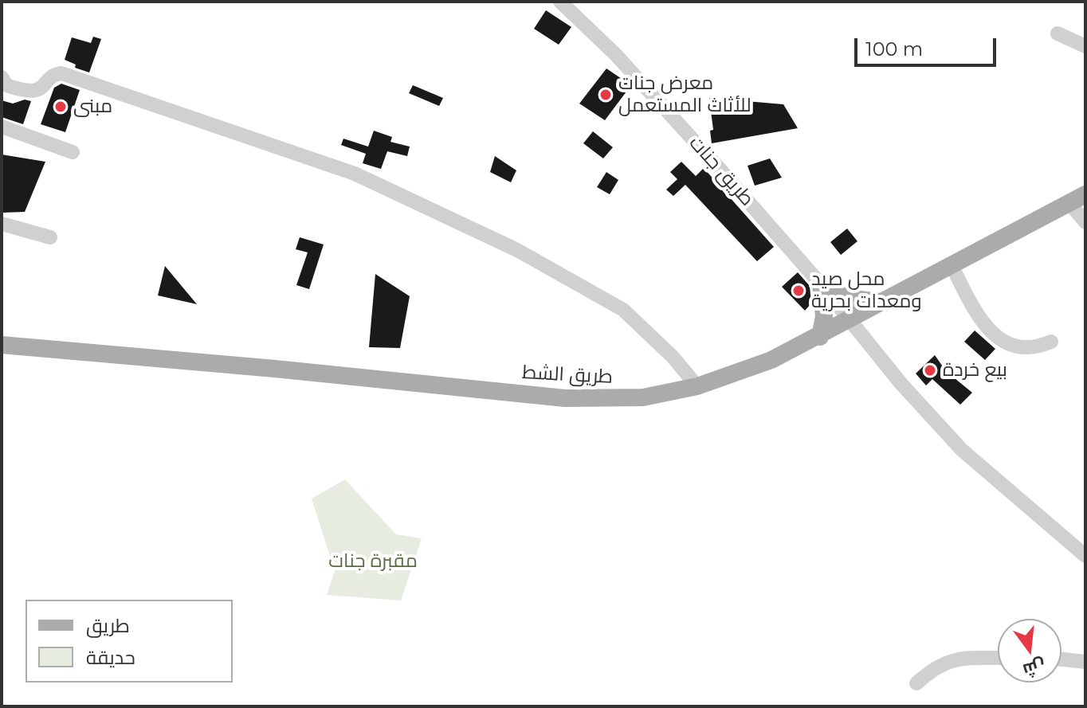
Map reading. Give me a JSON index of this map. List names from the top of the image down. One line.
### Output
{"streets":{"main road":["طريق الشط"],"street":["طريق جنات"]},"crossings":[["طريق جنات","طريق الشط"]],"parks":["مقبرة جنات"],"places":["معرض جنات للأثاث المستعمل","مبنى","محل صيد ومعدات بحرية","بيع خردة"],"legend":["طريق","حديقة"],"scale_bar":"100 m","north":"bottom"}
